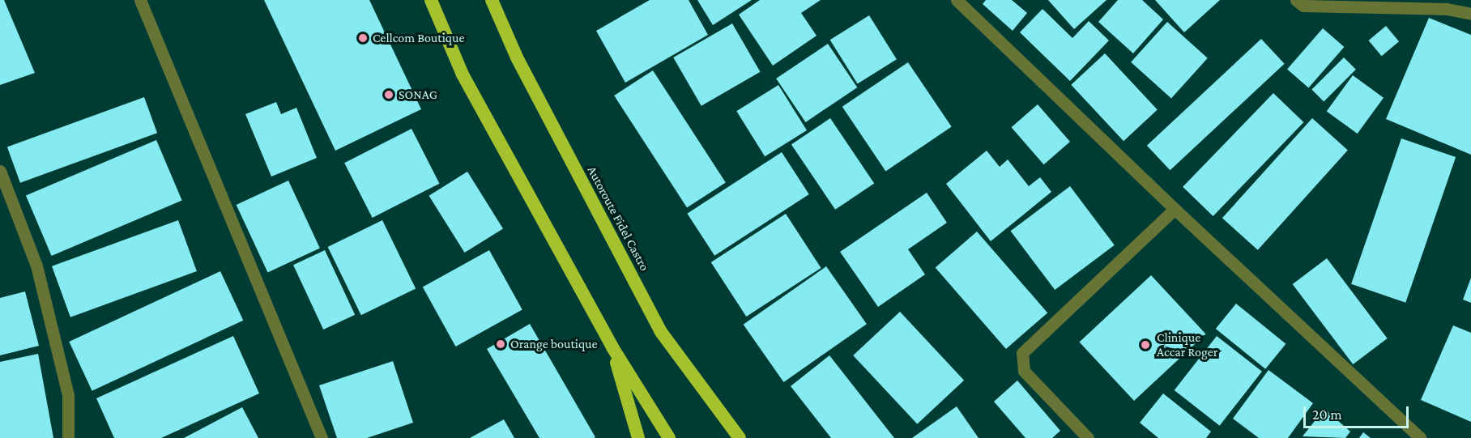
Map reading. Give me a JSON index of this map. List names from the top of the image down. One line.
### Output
{"streets":{"highway":["Autoroute Fidel Castro"]},"places":["Cellcom Boutique","SONAG","Orange boutique","Clinique Accar Roger"],"scale_bar":"20 m"}
